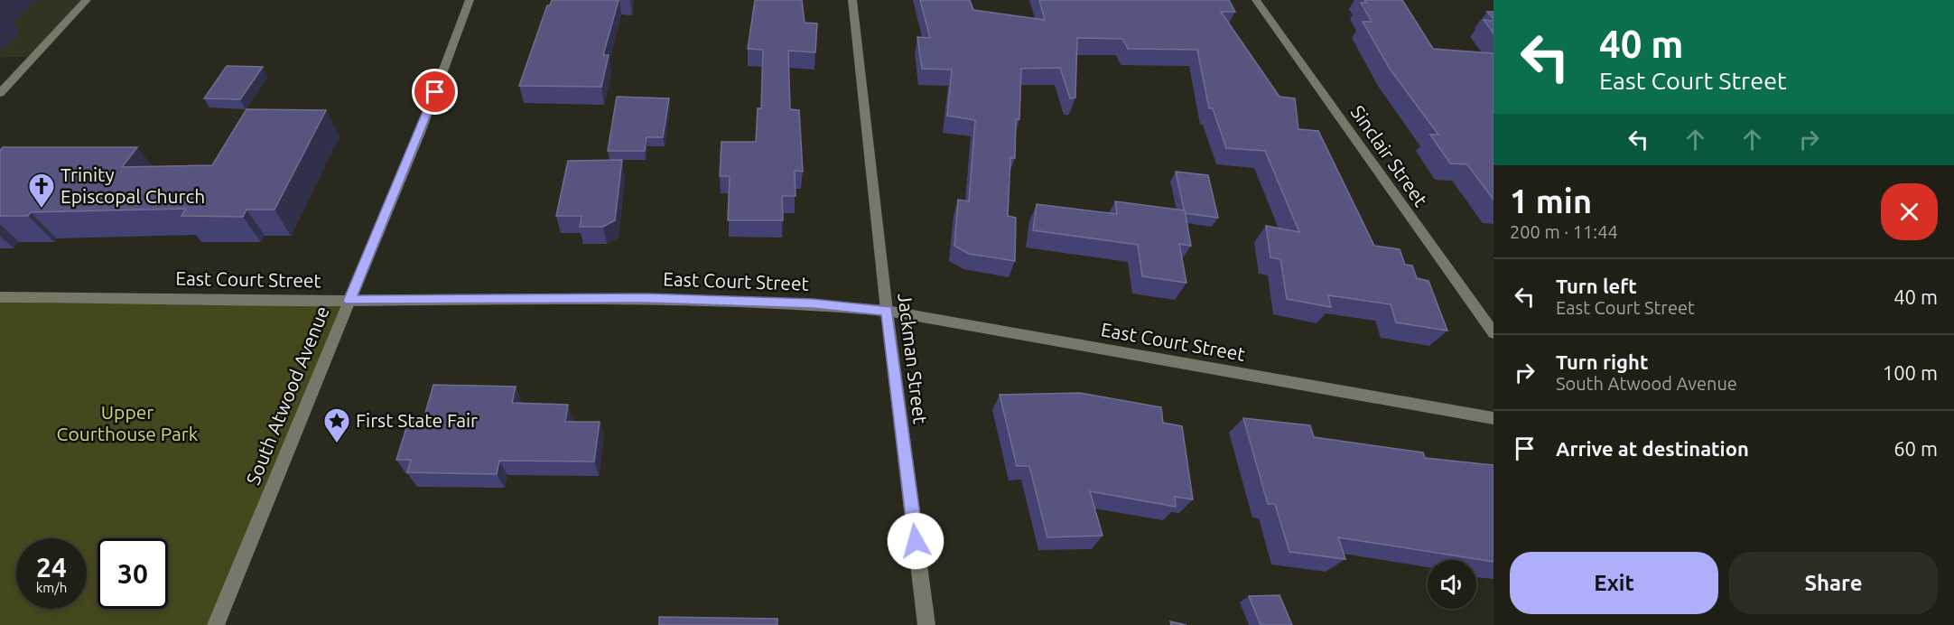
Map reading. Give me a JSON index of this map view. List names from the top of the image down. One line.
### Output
{"streets":{"street":["Sinclair Street","East Court Street","Jackman Street","South Atwood Avenue"]},"crossings":[["East Court Street","Jackman Street"],["East Court Street","South Atwood Avenue"]],"parks":["Upper Courthouse Park"],"places":{"church":["Trinity Episcopal Church"],"place":["First State Fair"]},"page":{"turn":["40 m","East Court Street"],"heading":["1 min","200 m · 11:44"],"list":[{"name":"Turn left","note":"East Court Street","value":"40 m"},{"name":"Turn right","note":"South Atwood Avenue","value":"100 m"},{"name":"Arrive at destination","value":"60 m"}],"speed":"24 km/h","limit":"30","buttons":["Exit","Share"]}}
